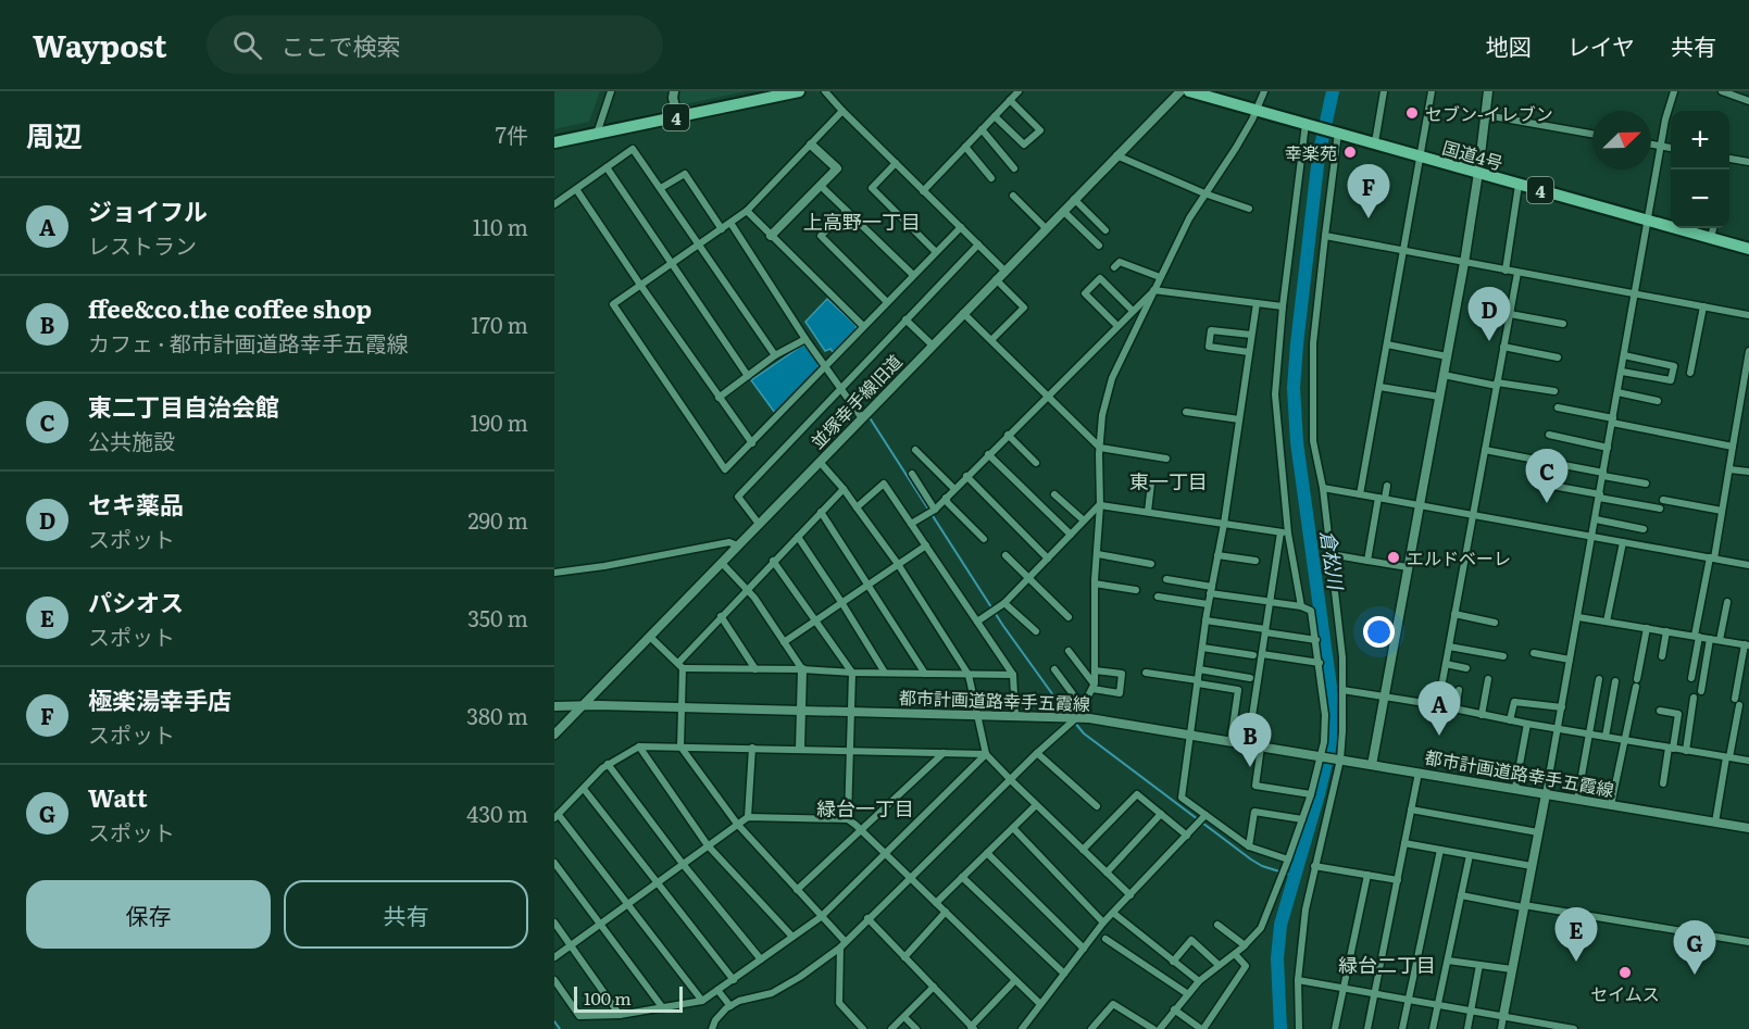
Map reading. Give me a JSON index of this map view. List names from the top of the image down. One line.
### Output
{"streets":{"highway":["4","国道4号"],"street":["並塚幸手線旧道","都市計画道路幸手五霞線"]},"crossings":[["並塚幸手線旧道","都市計画道路幸手五霞線"]],"districts":["上高野一丁目","東一丁目","緑台一丁目","緑台二丁目"],"water":["倉松川"],"places":["セブン-イレブン","幸楽苑","エルドベーレ","セイムス"],"scale_bar":"100 m","north":"top right","page":{"header":"Waypost","search":"ここで検索","nav":["地図","レイヤ","共有"],"heading":["周辺","7件"],"map_buttons":["+","−"],"pins":["F","D","C","A","B","E","G"],"list":[{"mark":"A","name":"ジョイフル","note":"レストラン","value":"110 m"},{"mark":"B","name":"ffee&co.the coffee shop","note":"カフェ · 都市計画道路幸手五霞線","value":"170 m"},{"mark":"C","name":"東二丁目自治会館","note":"公共施設","value":"190 m"},{"mark":"D","name":"セキ薬品","note":"スポット","value":"290 m"},{"mark":"E","name":"パシオス","note":"スポット","value":"350 m"},{"mark":"F","name":"極楽湯幸手店","note":"スポット","value":"380 m"},{"mark":"G","name":"Watt","note":"スポット","value":"430 m"}],"buttons":["保存","共有"],"scale":"100 m"}}
